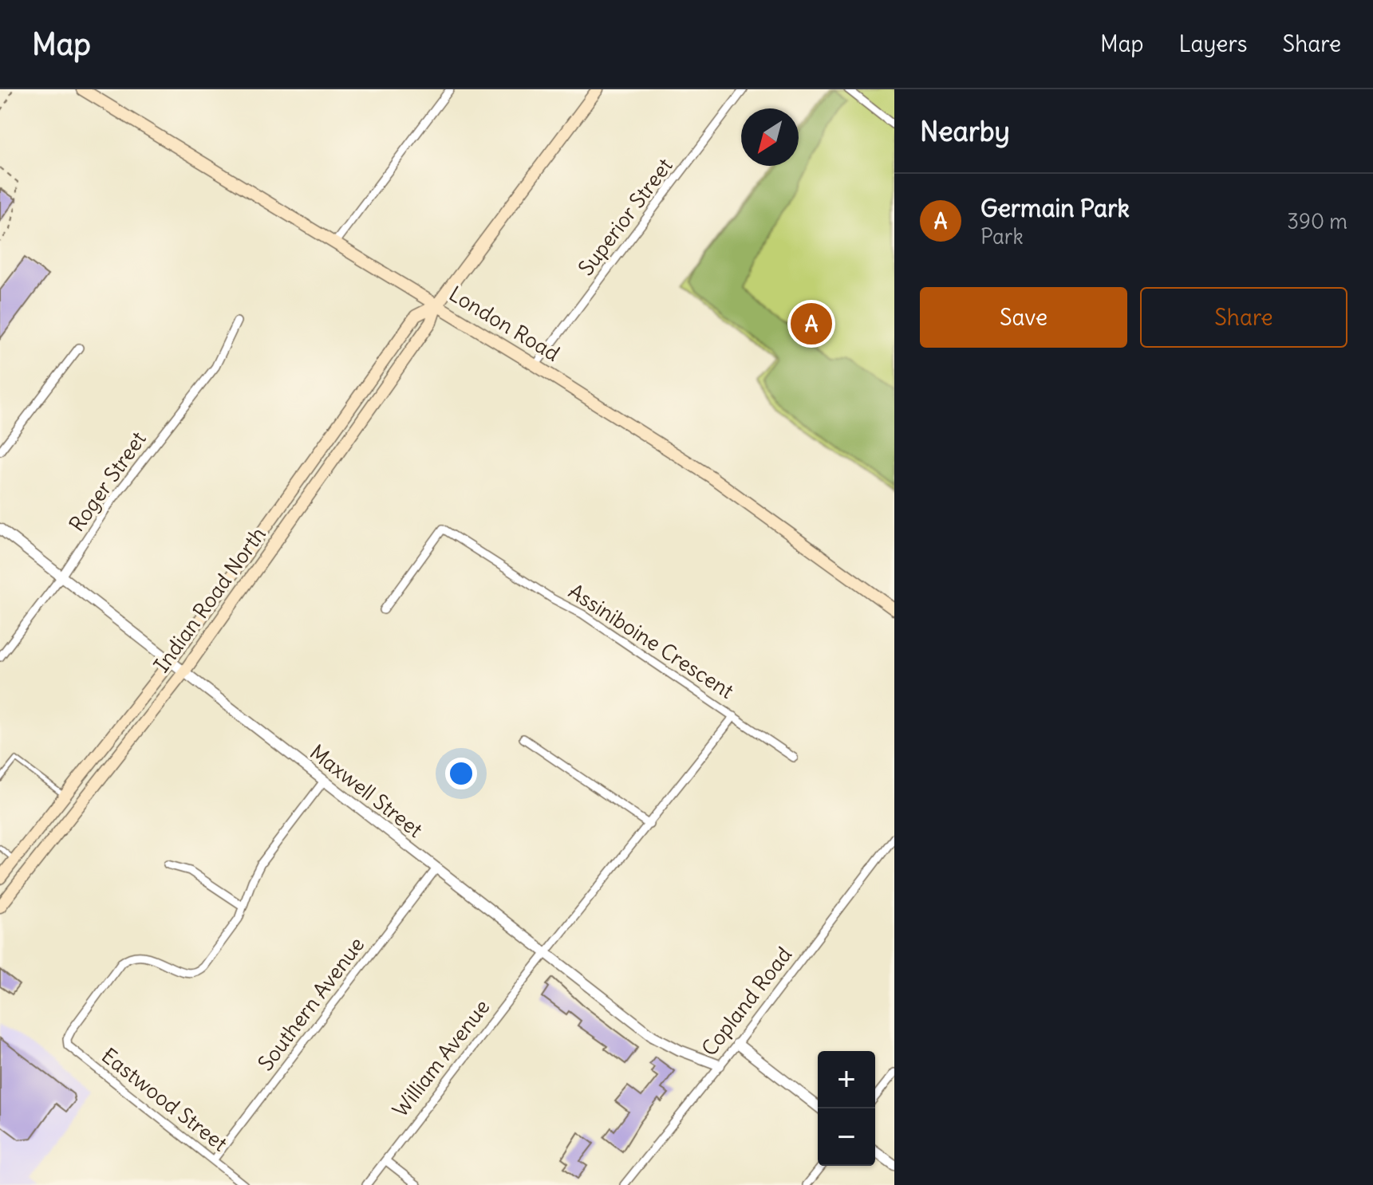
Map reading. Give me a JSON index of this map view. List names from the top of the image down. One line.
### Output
{"streets":{"main road":["London Road","Indian Road North"],"street":["Superior Street","Roger Street","Assiniboine Crescent","Maxwell Street","Copland Road","Southern Avenue","William Avenue","Eastwood Street"]},"crossings":[["Superior Street","London Road"],["London Road","Indian Road North"],["Roger Street","Maxwell Street"],["Indian Road North","Maxwell Street"],["Assiniboine Crescent","Maxwell Street"],["Assiniboine Crescent","William Avenue"],["Maxwell Street","Copland Road"],["Maxwell Street","Southern Avenue"],["Maxwell Street","William Avenue"],["Southern Avenue","Eastwood Street"]],"north":"bottom left","page":{"header":"Map","nav":["Map","Layers","Share"],"heading":"Nearby","list":[{"mark":"A","name":"Germain Park","note":"Park","value":"390 m"}],"buttons":["Save","Share"],"pins":"A","map_buttons":["+","−"]}}
